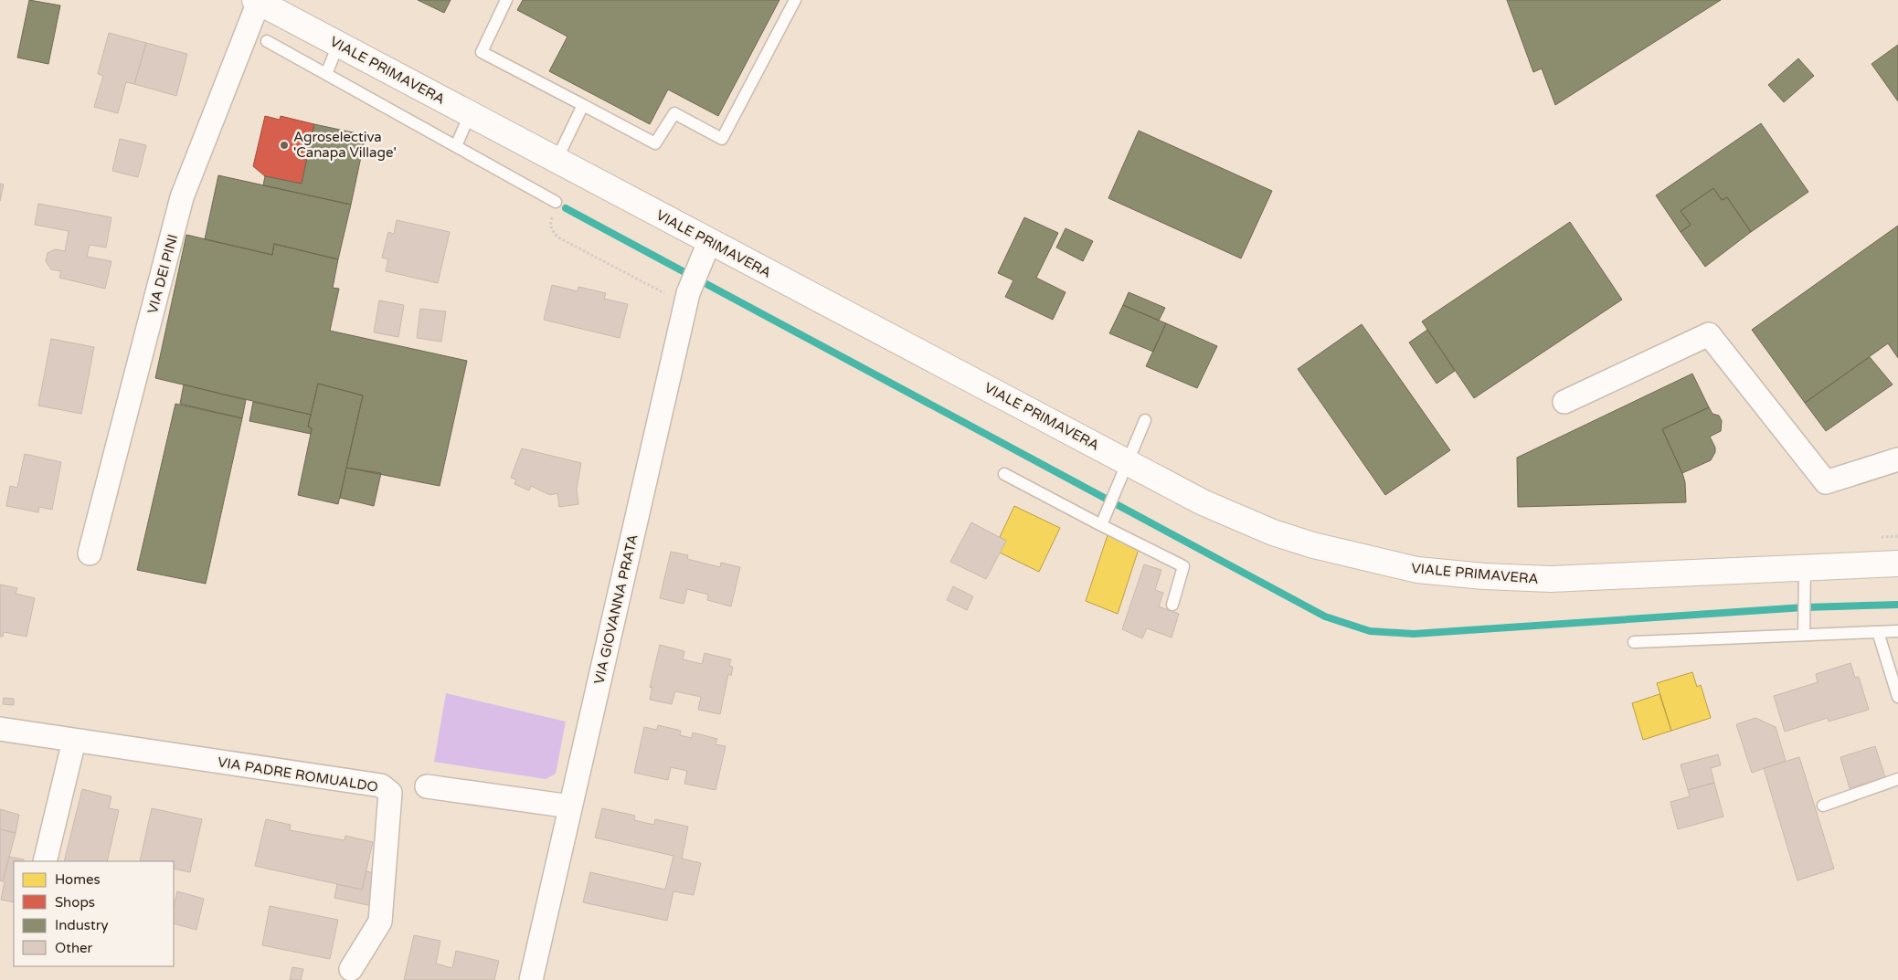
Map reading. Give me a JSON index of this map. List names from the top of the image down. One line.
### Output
{"streets":{"main road":["VIALE PRIMAVERA"],"street":["VIA DEI PINI","VIA GIOVANNA PRATA","VIA PADRE ROMUALDO"]},"crossings":[["VIALE PRIMAVERA","VIA DEI PINI"],["VIALE PRIMAVERA","VIA GIOVANNA PRATA"]],"places":["Agroselectiva 'Canapa Village'"],"legend":["Homes","Shops","Industry","Other"]}
